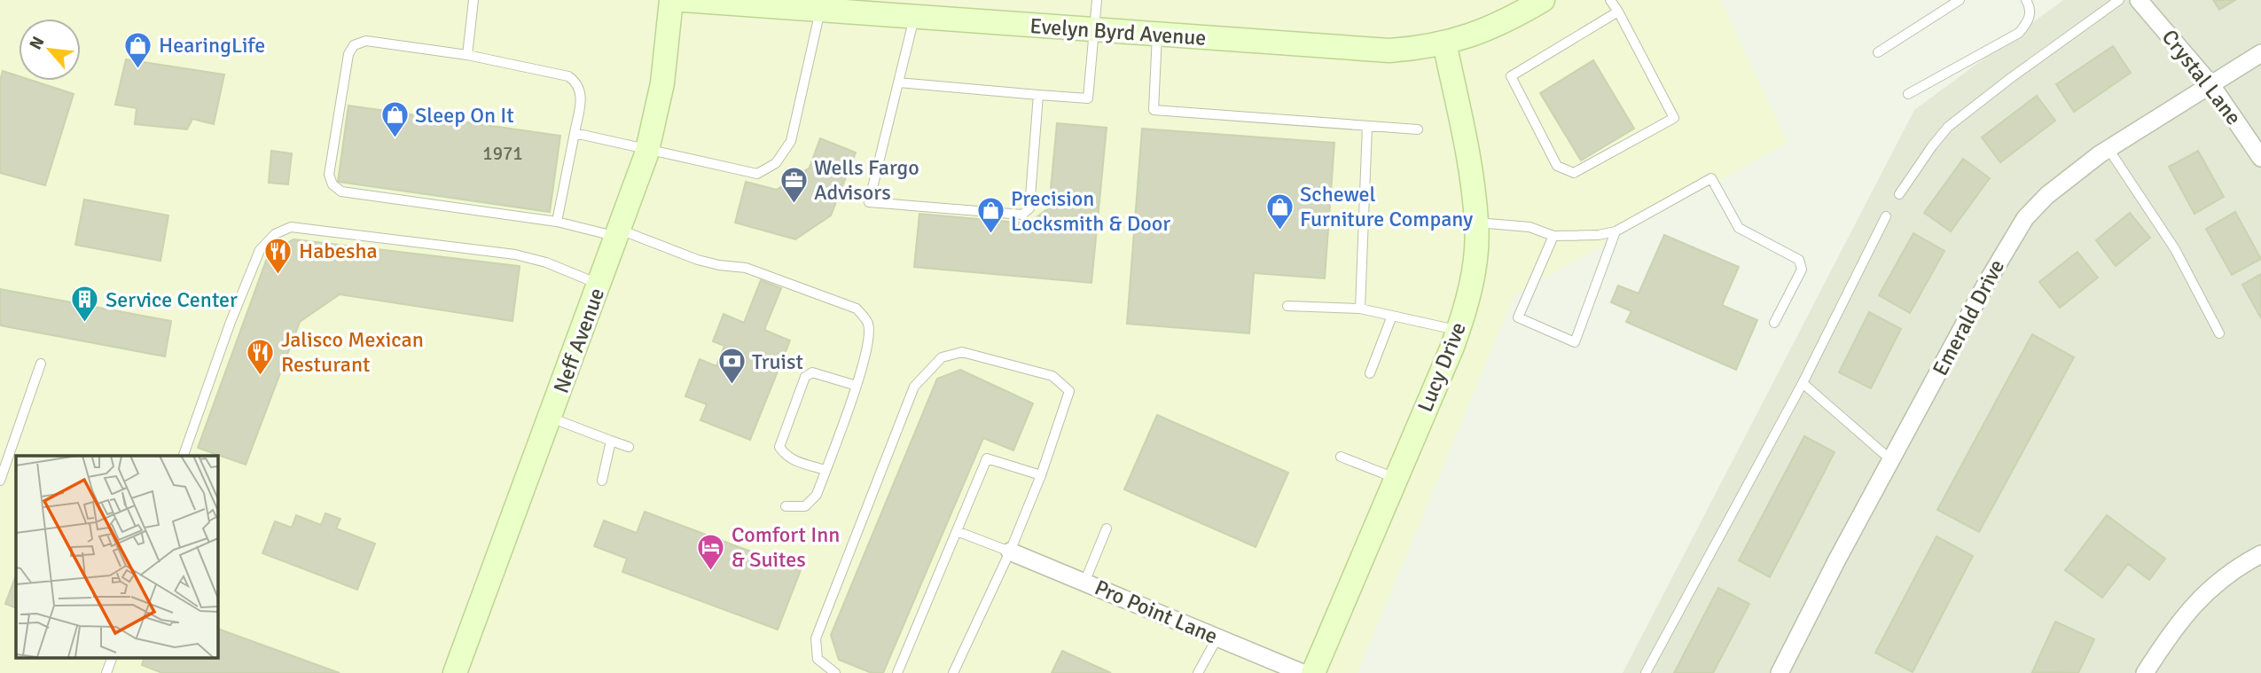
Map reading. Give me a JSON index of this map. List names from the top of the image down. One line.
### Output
{"streets":{"street":["Evelyn Byrd Avenue","Crystal Lane","Emerald Drive","Neff Avenue","Lucy Drive","Pro Point Lane"]},"crossings":[["Evelyn Byrd Avenue","Lucy Drive"],["Crystal Lane","Emerald Drive"]],"places":{"shop":["HearingLife","Sleep On It","Schewel Furniture Company","Precision Locksmith & Door"],"office":["Wells Fargo Advisors"],"restaurant":["Habesha","Jalisco Mexican Resturant"],"building":["Service Center"],"bank":["Truist"],"hotel":["Comfort Inn & Suites"]},"house_numbers":["1971"],"north":"top left"}
